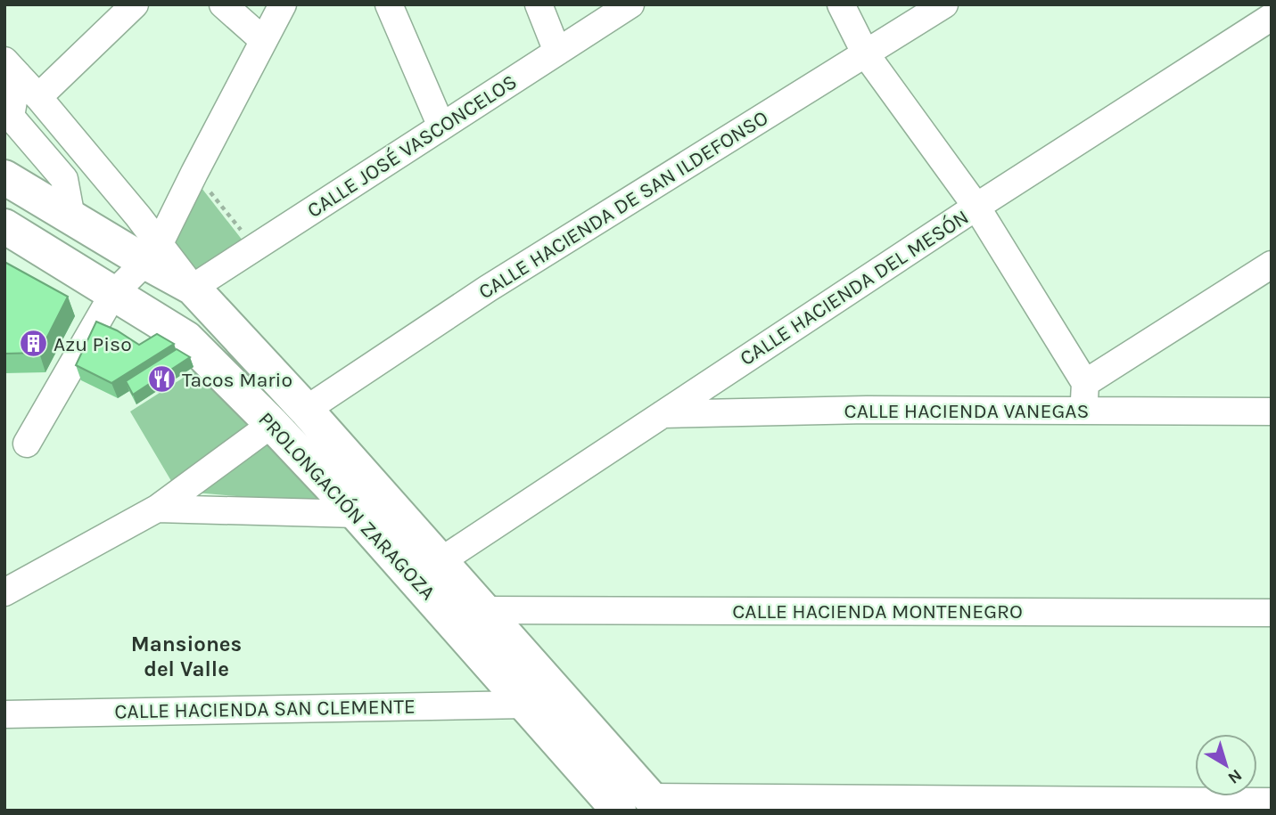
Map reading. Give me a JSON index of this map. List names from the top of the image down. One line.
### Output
{"streets":{"main road":["PROLONGACIÓN ZARAGOZA"],"street":["CALLE JOSÉ VASCONCELOS","CALLE HACIENDA DE SAN ILDEFONSO","CALLE HACIENDA DEL MESÓN","CALLE HACIENDA VANEGAS","CALLE HACIENDA MONTENEGRO","CALLE HACIENDA SAN CLEMENTE"]},"crossings":[["CALLE JOSÉ VASCONCELOS","PROLONGACIÓN ZARAGOZA"],["CALLE HACIENDA DE SAN ILDEFONSO","PROLONGACIÓN ZARAGOZA"],["CALLE HACIENDA DEL MESÓN","CALLE HACIENDA VANEGAS"],["CALLE HACIENDA DEL MESÓN","PROLONGACIÓN ZARAGOZA"],["PROLONGACIÓN ZARAGOZA","CALLE HACIENDA MONTENEGRO"],["PROLONGACIÓN ZARAGOZA","CALLE HACIENDA SAN CLEMENTE"]],"districts":["Mansiones del Valle"],"places":{"building":["Azu Piso"],"restaurant":["Tacos Mario"]},"north":"bottom right"}
